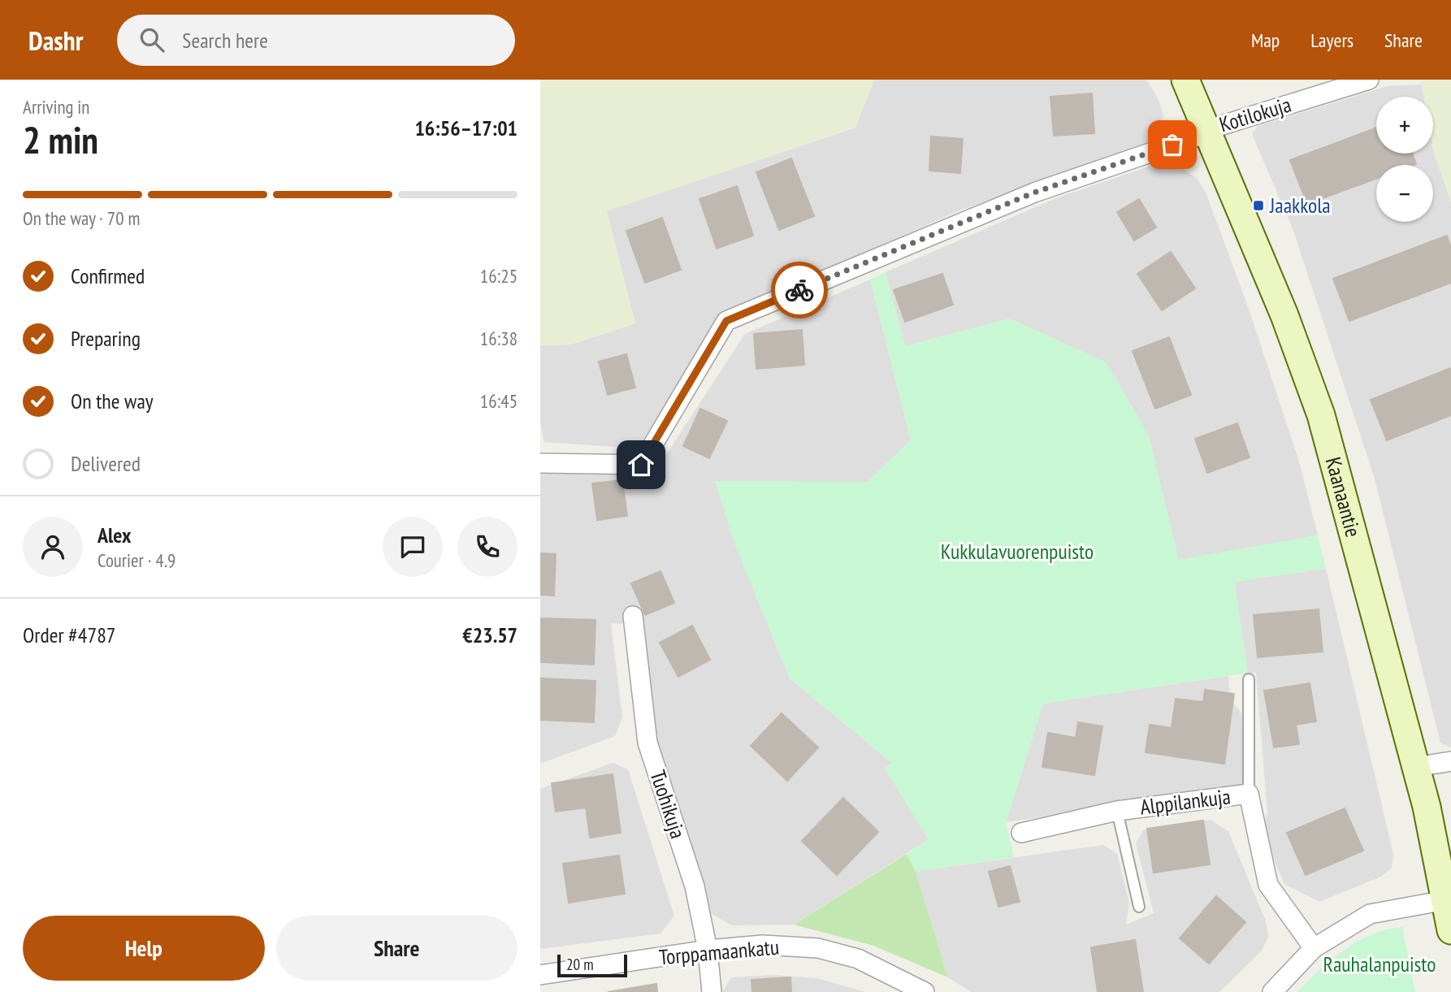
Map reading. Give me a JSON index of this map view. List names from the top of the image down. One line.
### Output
{"streets":{"street":["Kotilokuja","Kaanaantie","Alppilankuja","Tuohikuja","Torppamaankatu"]},"crossings":[["Kotilokuja","Kaanaantie"],["Tuohikuja","Torppamaankatu"]],"parks":["Kukkulavuorenpuisto","Rauhalanpuisto"],"places":{"transit":["Jaakkola"]},"scale_bar":"20 m","page":{"header":"Dashr","search":"Search here","nav":["Map","Layers","Share"],"heading":["2 min","Arriving in","16:56–17:01"],"panel":["Alex","Courier · 4.9","Order #4787","€23.57"],"map_buttons":["+","−"],"bar":"On the way · 70 m","list":[["Confirmed","16:25"],["Preparing","16:38"],["On the way","16:45"],"Delivered"],"buttons":["Help","Share"],"scale":"20 m"}}
